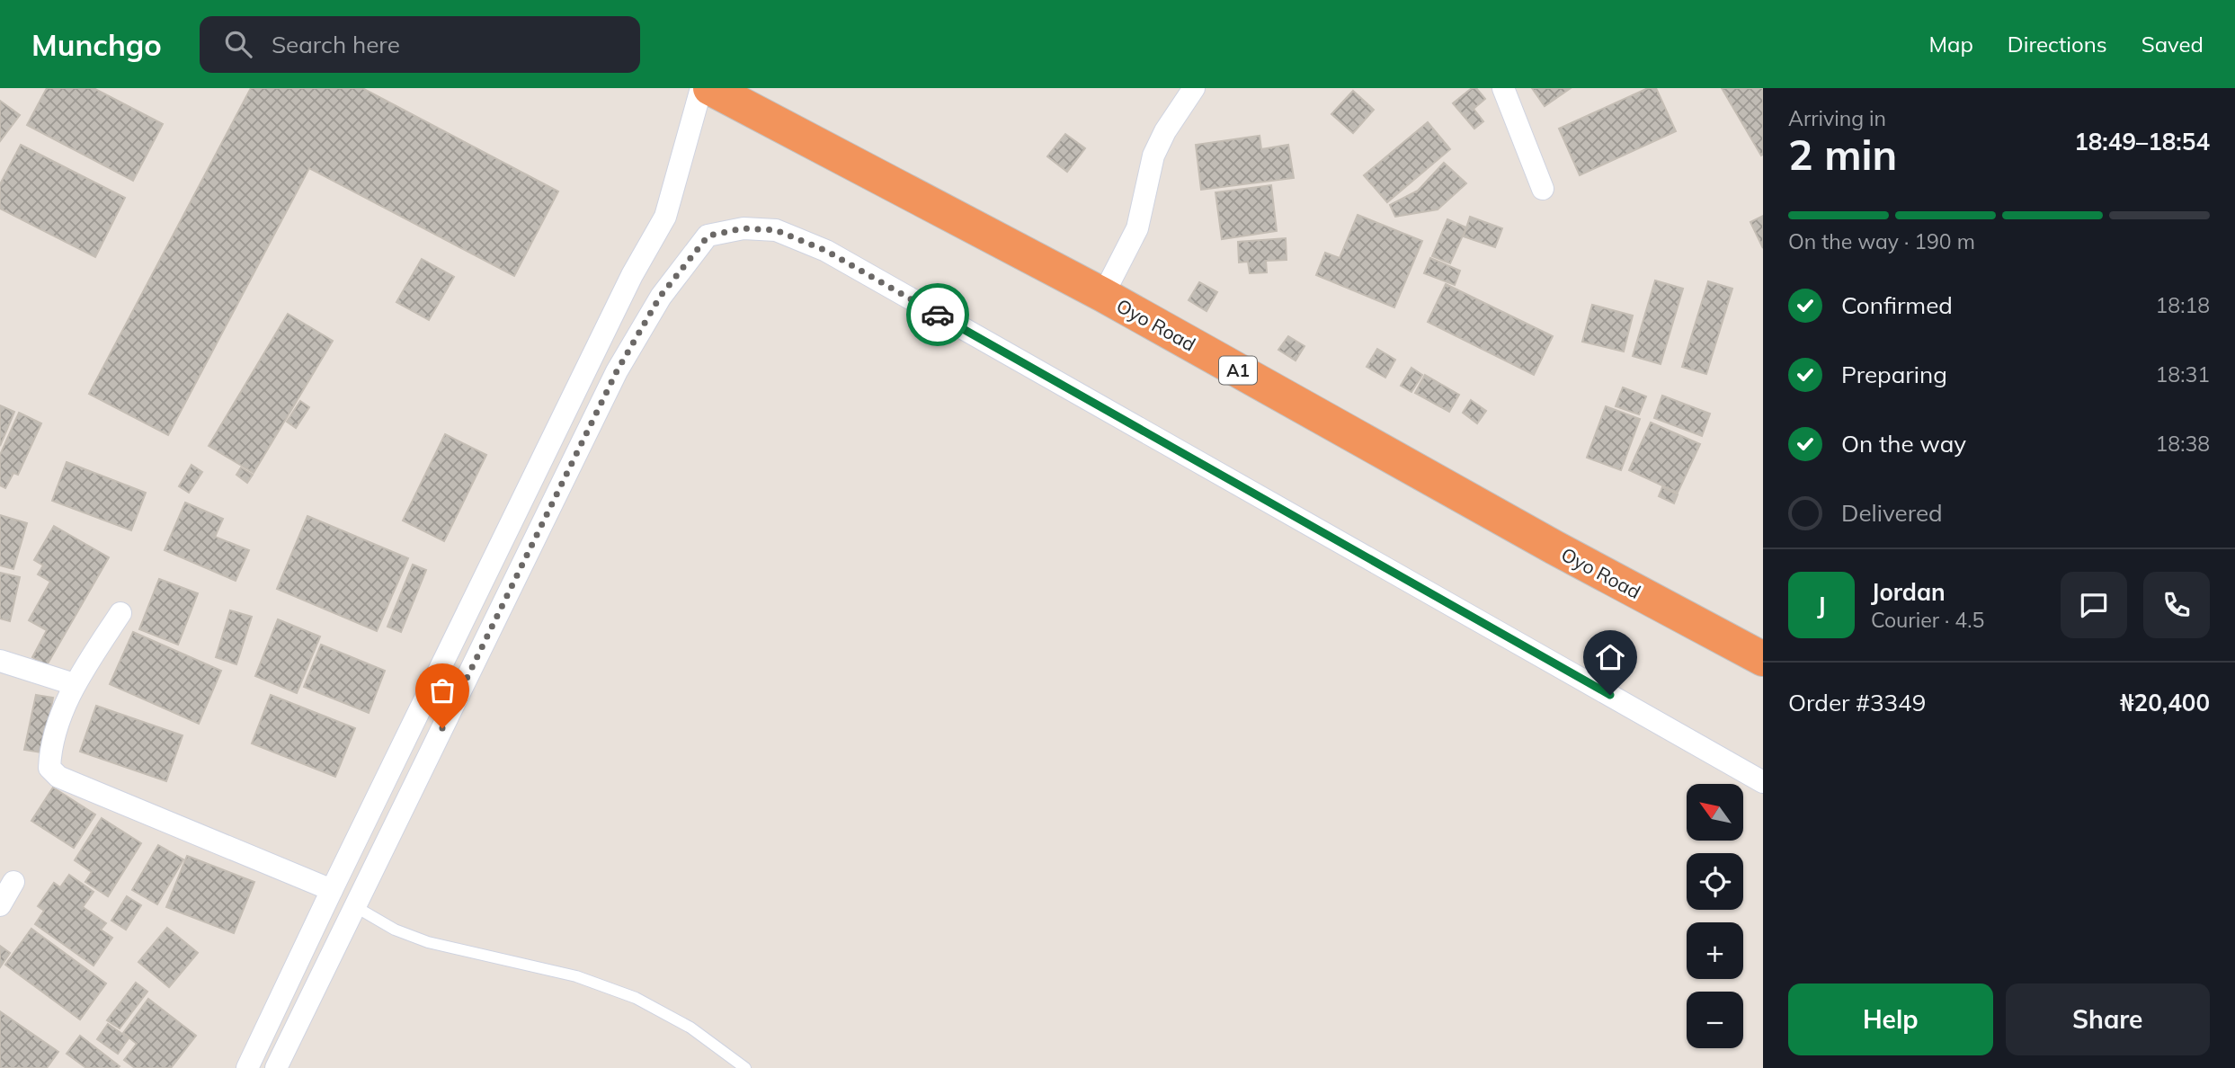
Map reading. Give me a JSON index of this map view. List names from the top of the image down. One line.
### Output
{"streets":{"highway":["Oyo Road","A1"]},"north":"top left","page":{"header":"Munchgo","search":"Search here","nav":["Map","Directions","Saved"],"heading":["2 min","Arriving in","18:49–18:54"],"panel":["Jordan","Courier · 4.5","Order #3349","₦20,400"],"bar":"On the way · 190 m","list":[["Confirmed","18:18"],["Preparing","18:31"],["On the way","18:38"],"Delivered"],"round":"J","map_buttons":["+","−"],"buttons":["Help","Share"]}}
